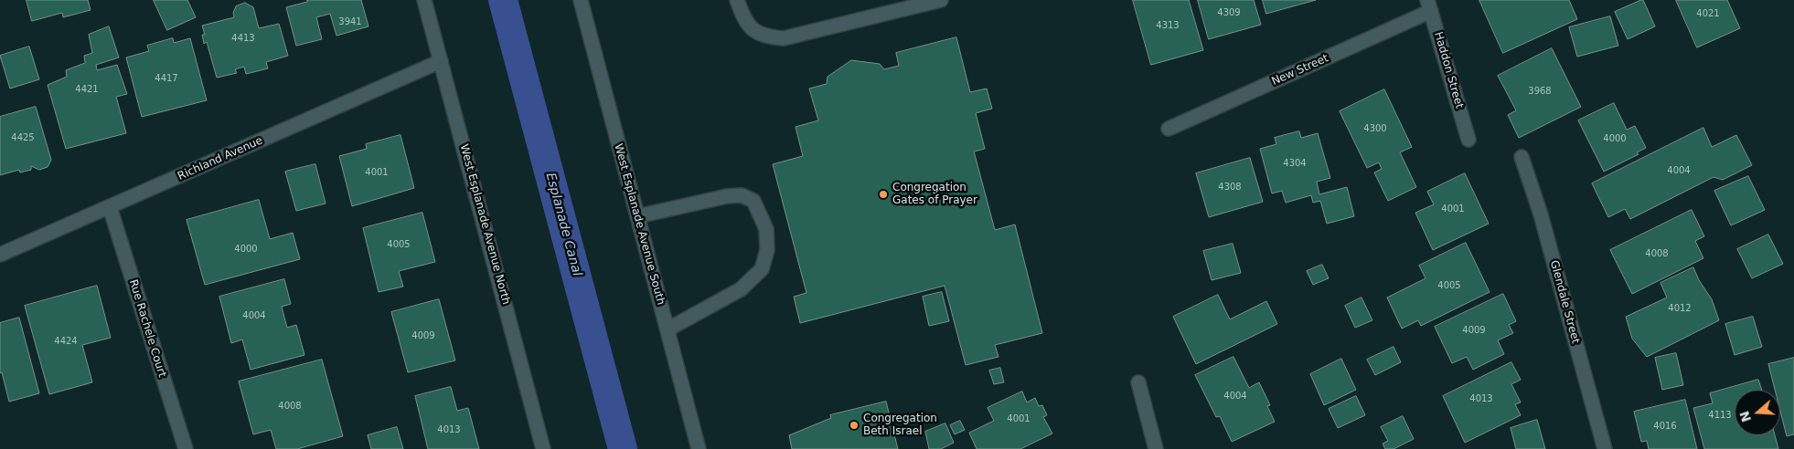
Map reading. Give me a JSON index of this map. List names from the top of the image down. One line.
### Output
{"streets":{"street":["New Street","Haddon Street","Richland Avenue","West Esplanade Avenue North","West Esplanade Avenue South","Glendale Street","Rue Rachele Court"]},"crossings":[["New Street","Haddon Street"],["Richland Avenue","West Esplanade Avenue North"],["Richland Avenue","Rue Rachele Court"]],"water":["Esplanade Canal"],"places":["Congregation Gates of Prayer","Congregation Beth Israel"],"house_numbers":["4309","4021","3941","4313","4413","4417","4421","3968","4300","4425","4000","4304","4004","4001","4308","4001","4005","4000","4008","4005","4012","4004","4009","4009","4424","4004","4013","4008","4113","4001","4016","4013"],"north":"left"}
